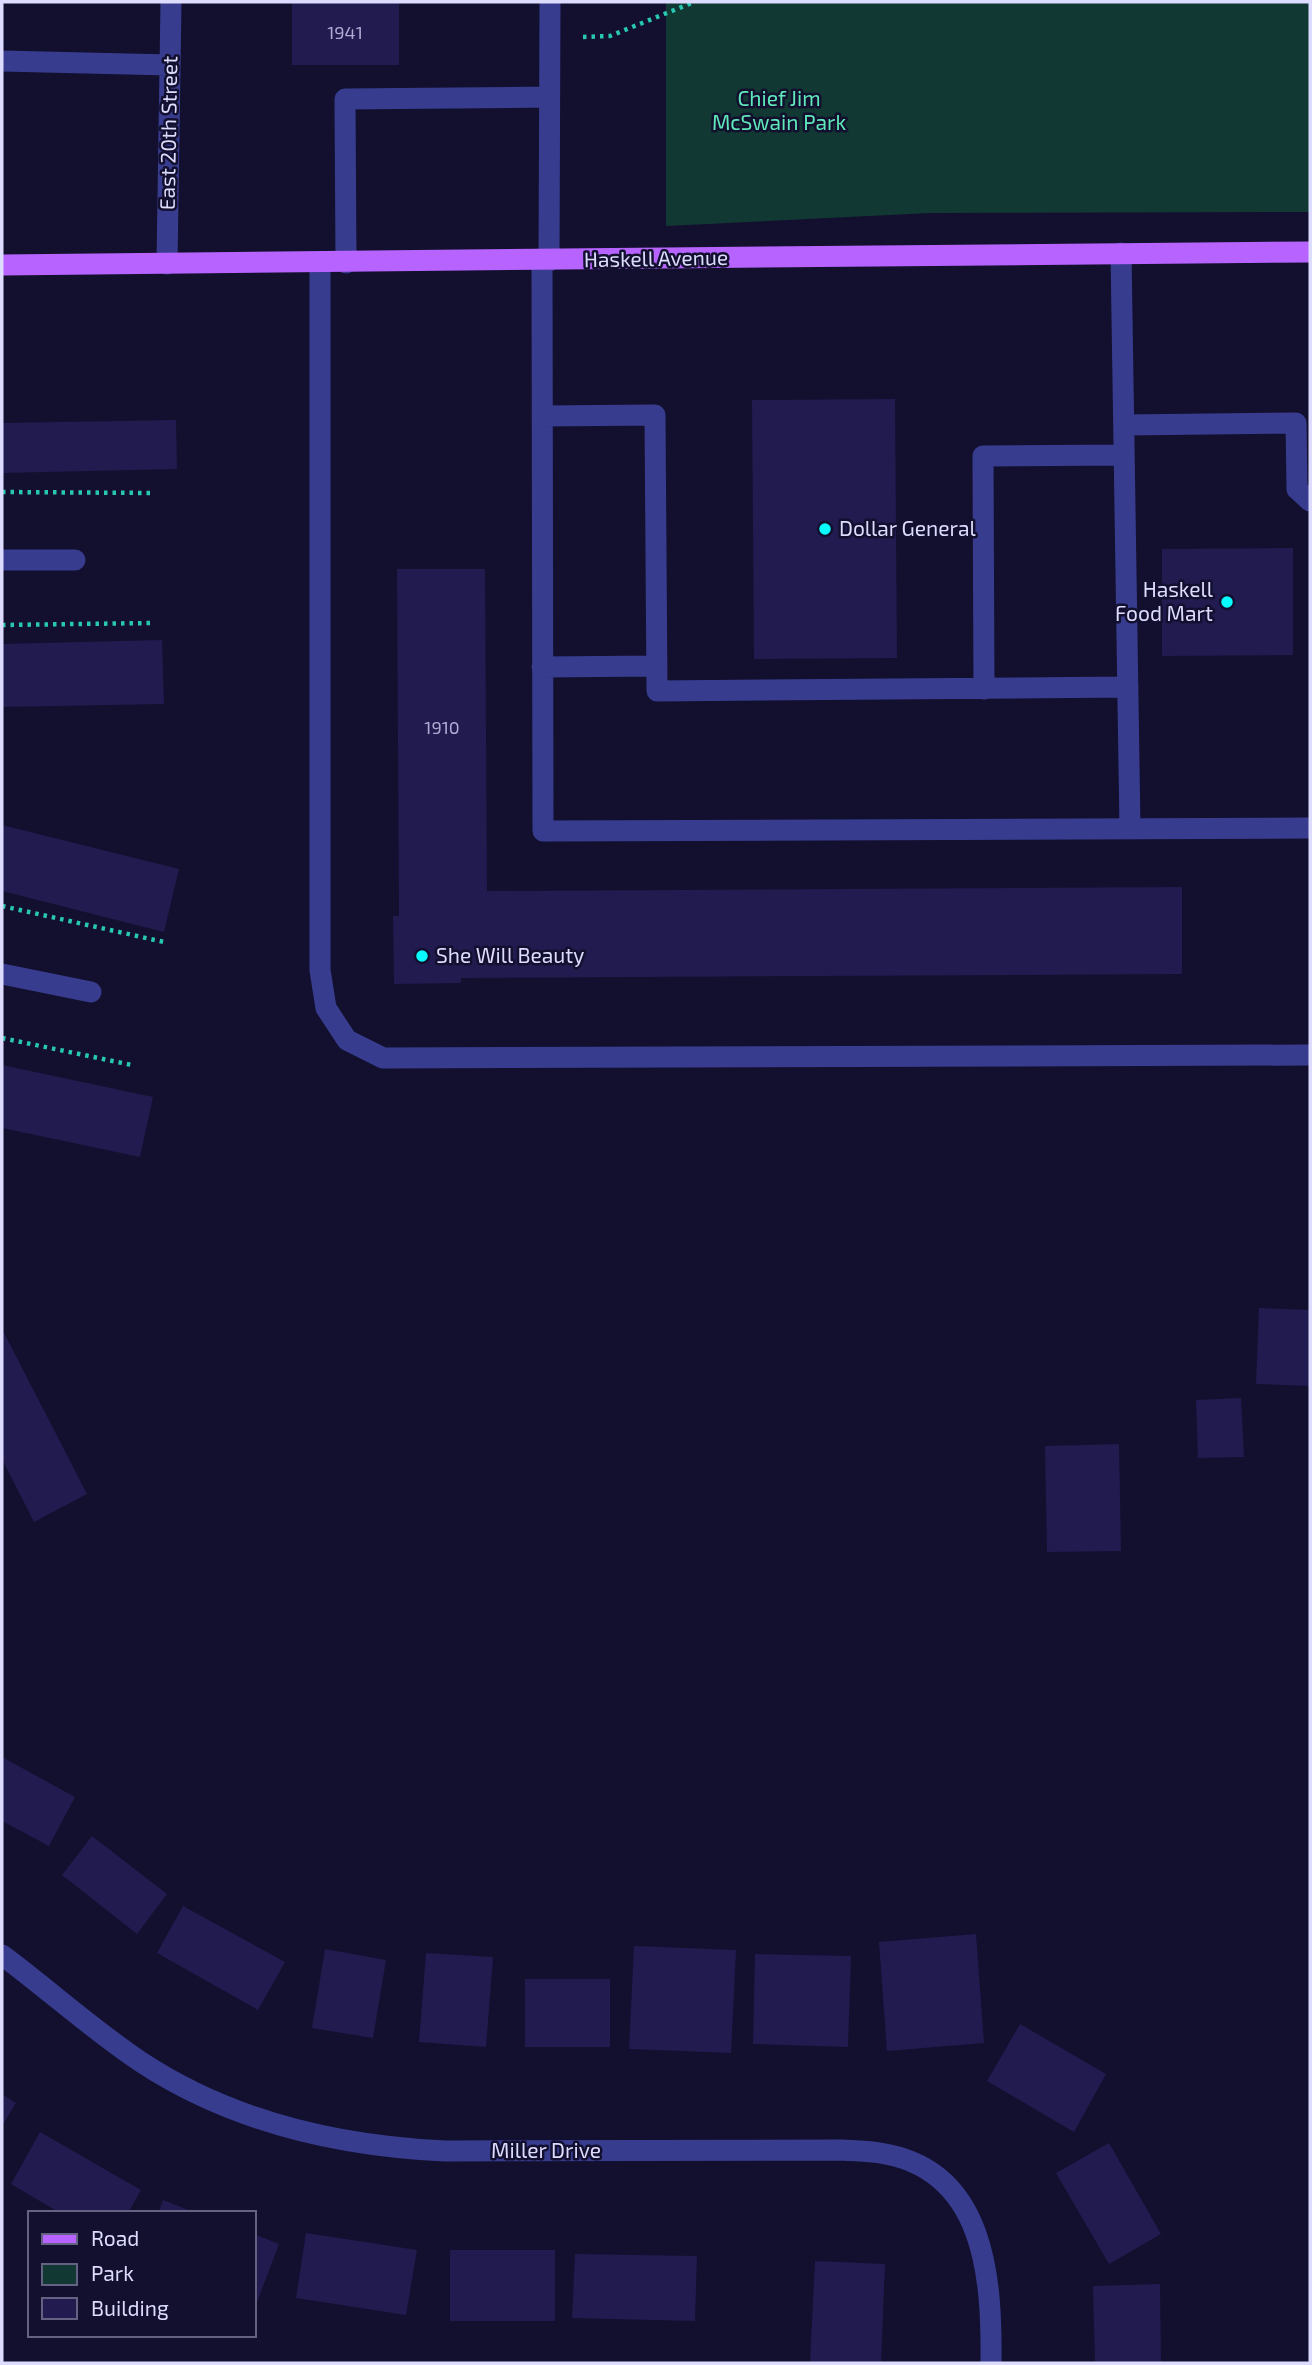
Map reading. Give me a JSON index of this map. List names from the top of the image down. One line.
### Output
{"streets":{"main road":["Haskell Avenue"],"street":["East 20th Street","Miller Drive"]},"crossings":[["East 20th Street","Haskell Avenue"]],"parks":["Chief Jim McSwain Park"],"places":["Dollar General","Haskell Food Mart","She Will Beauty"],"house_numbers":["1941","1910"],"legend":["Road","Park","Building"]}
